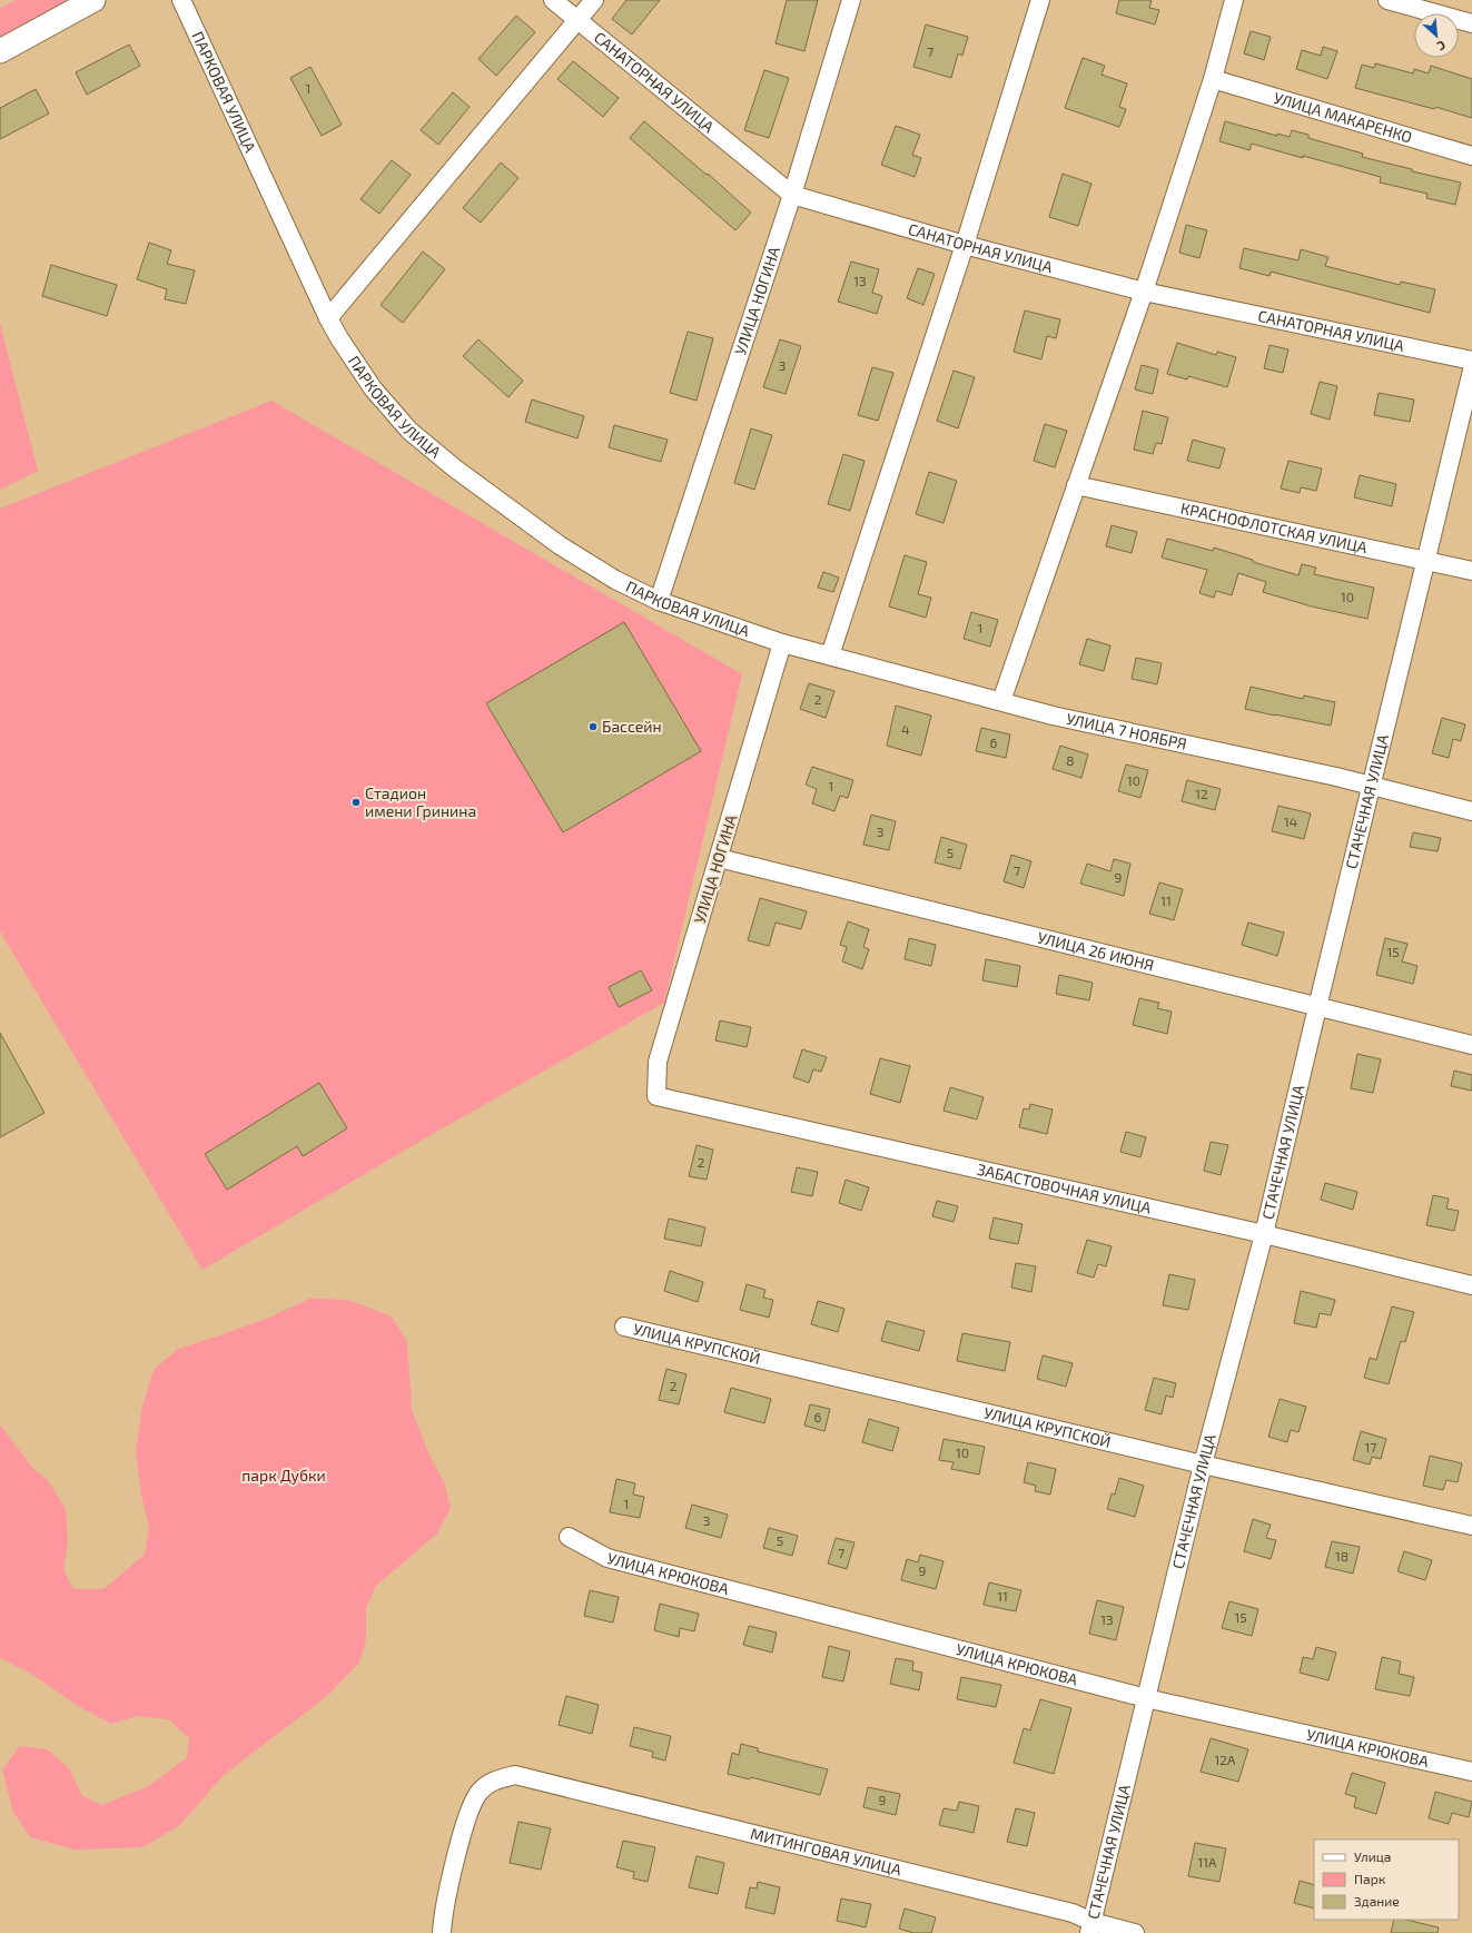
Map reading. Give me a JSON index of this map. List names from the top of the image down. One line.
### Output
{"streets":{"street":["САНАТОРНАЯ УЛИЦА","ПАРКОВАЯ УЛИЦА","УЛИЦА МАКАРЕНКО","УЛИЦА НОГИНА","КРАСНОФЛОТСКАЯ УЛИЦА","УЛИЦА 7 НОЯБРЯ","СТАЧЕЧНАЯ УЛИЦА","УЛИЦА 26 ИЮНЯ","ЗАБАСТОВОЧНАЯ УЛИЦА","УЛИЦА КРУПСКОЙ","УЛИЦА КРЮКОВА","МИТИНГОВАЯ УЛИЦА"]},"crossings":[["САНАТОРНАЯ УЛИЦА","УЛИЦА НОГИНА"],["ПАРКОВАЯ УЛИЦА","УЛИЦА НОГИНА"],["ПАРКОВАЯ УЛИЦА","УЛИЦА 7 НОЯБРЯ"],["УЛИЦА НОГИНА","УЛИЦА 7 НОЯБРЯ"],["УЛИЦА НОГИНА","УЛИЦА 26 ИЮНЯ"],["УЛИЦА НОГИНА","ЗАБАСТОВОЧНАЯ УЛИЦА"],["КРАСНОФЛОТСКАЯ УЛИЦА","СТАЧЕЧНАЯ УЛИЦА"],["УЛИЦА 7 НОЯБРЯ","СТАЧЕЧНАЯ УЛИЦА"],["СТАЧЕЧНАЯ УЛИЦА","УЛИЦА 26 ИЮНЯ"],["СТАЧЕЧНАЯ УЛИЦА","ЗАБАСТОВОЧНАЯ УЛИЦА"],["СТАЧЕЧНАЯ УЛИЦА","УЛИЦА КРУПСКОЙ"],["СТАЧЕЧНАЯ УЛИЦА","УЛИЦА КРЮКОВА"],["СТАЧЕЧНАЯ УЛИЦА","МИТИНГОВАЯ УЛИЦА"]],"parks":["парк Дубки"],"places":["Бассейн","Стадион имени Гринина"],"house_numbers":["7","1","13","3","10","1","2","4","6","8","10","1","12","14","3","5","7","9","11","15","2","2","6","17","10","1","3","5","7","18","9","11","15","13","12А","9","11А"],"legend":["Улица","Парк","Здание"],"north":"bottom right"}
